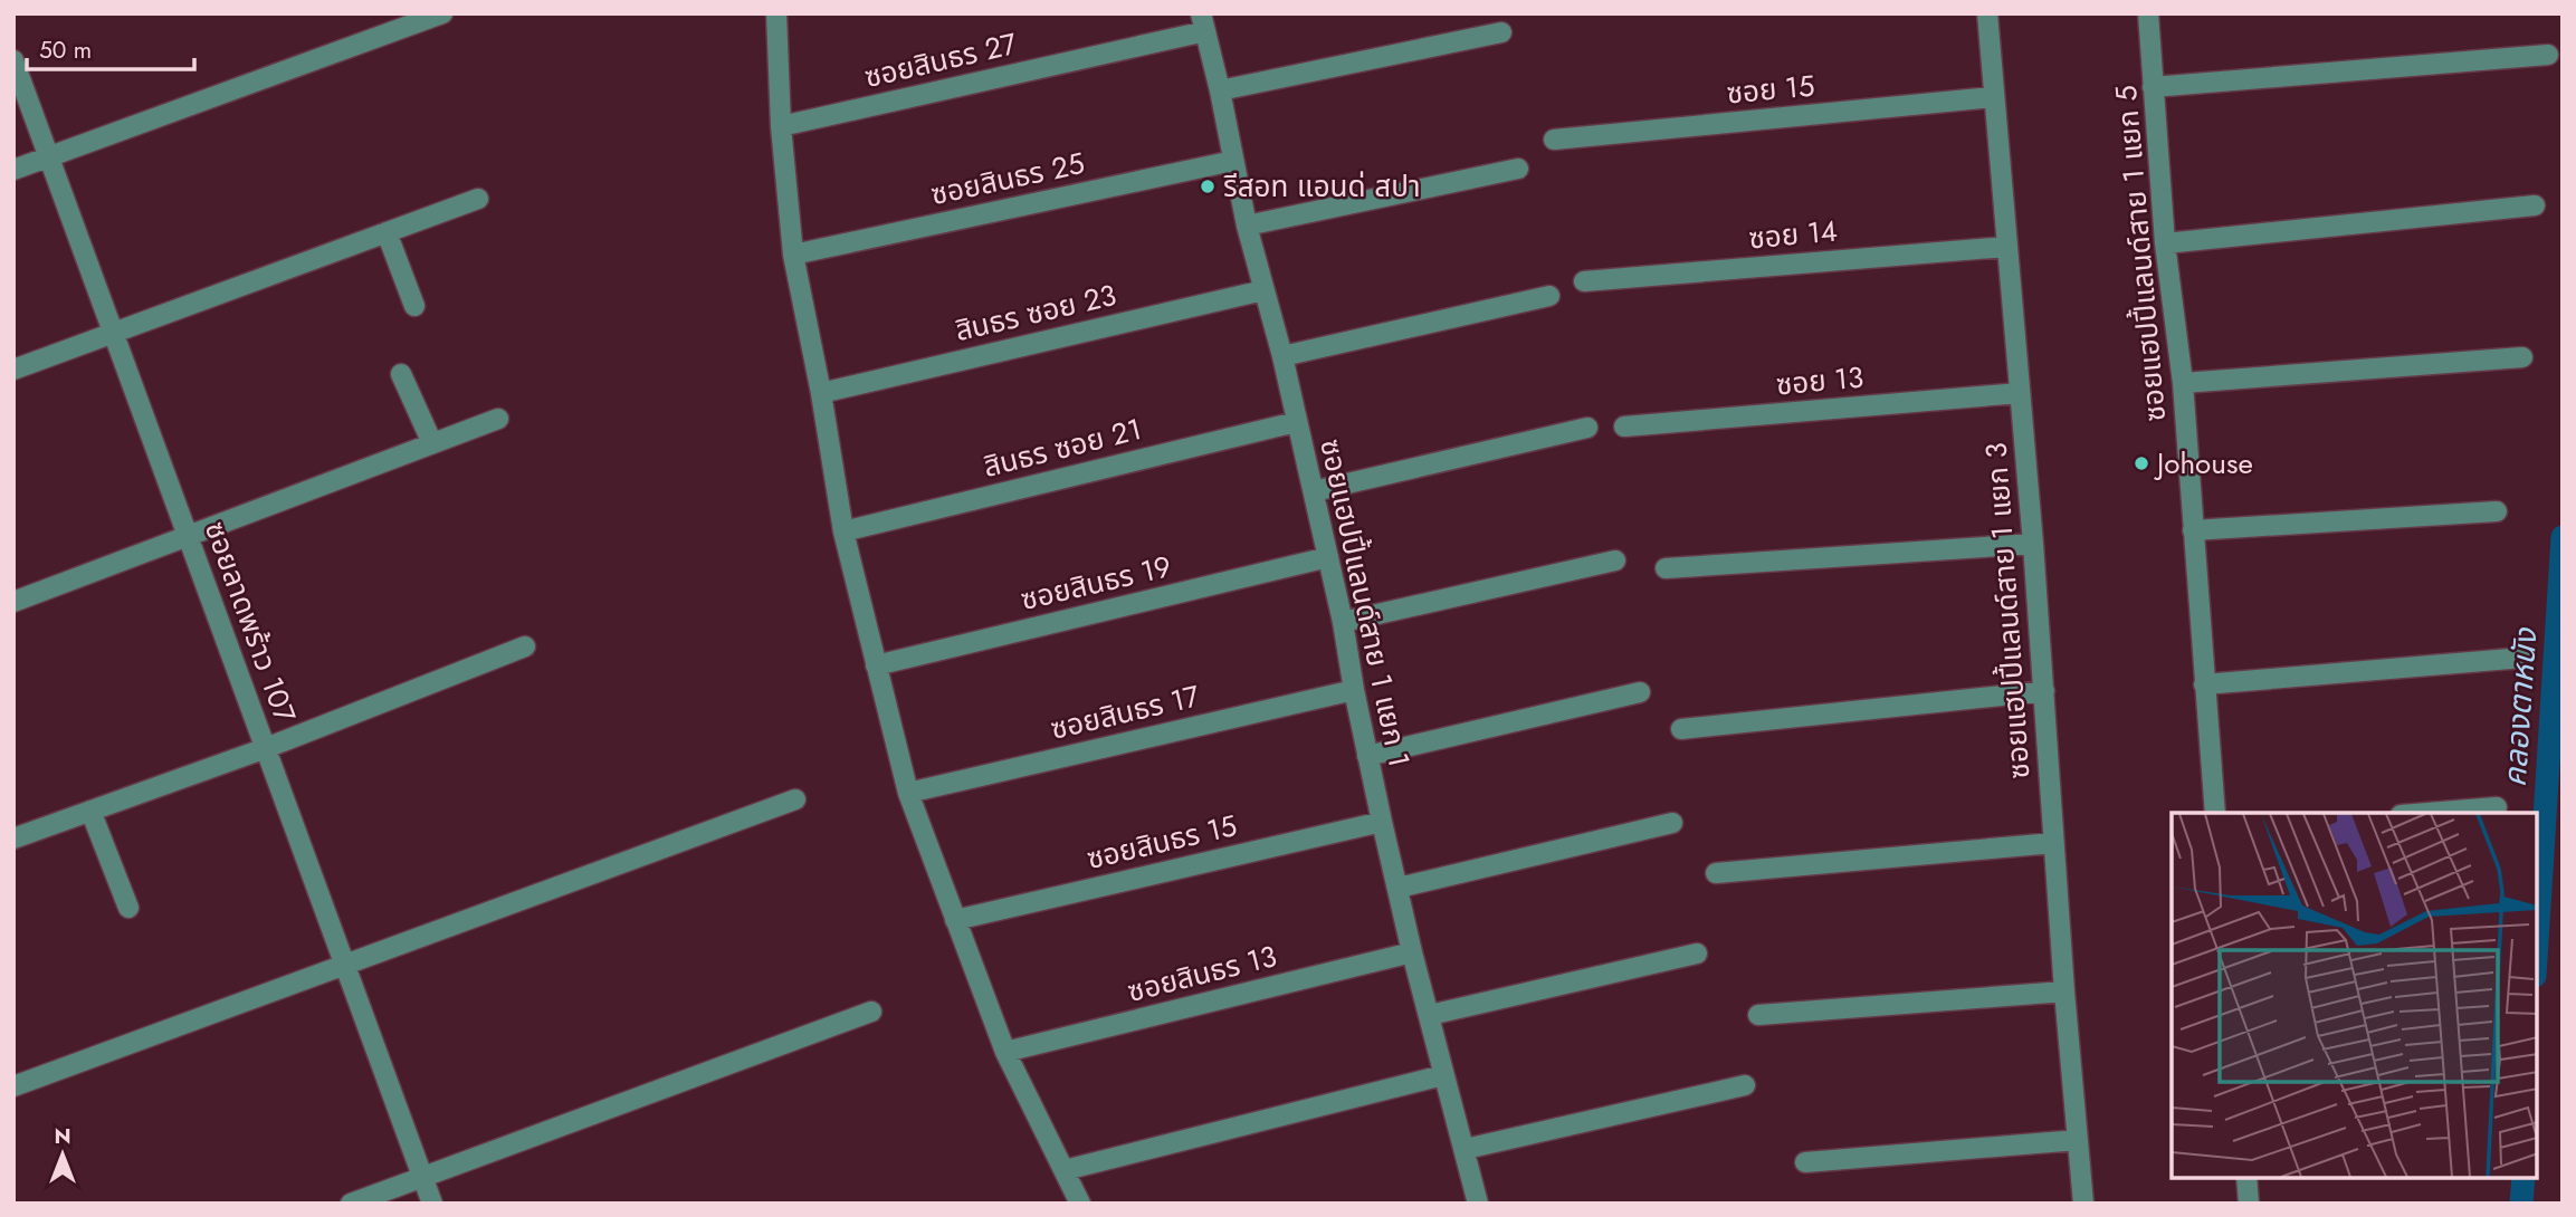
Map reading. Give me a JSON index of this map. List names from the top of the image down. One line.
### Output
{"streets":{"street":["ซอยสินธร 27","ซอย 15","ซอยสินธร 25","ซอย 14","ซอยแฮปปี้แลนด์สาย 1 แยก 5","สินธร ซอย 23","ซอย 13","สินธร ซอย 21","ซอยสินธร 19","ซอยแฮปปี้แลนด์สาย 1 แยก 1","ซอยแฮปปี้แลนด์สาย 1 แยก 3","ซอยลาดพร้าว 107","ซอยสินธร 17","ซอยสินธร 15","ซอยสินธร 13"]},"crossings":[["ซอยสินธร 27","ซอยแฮปปี้แลนด์สาย 1 แยก 1"],["ซอย 15","ซอยแฮปปี้แลนด์สาย 1 แยก 3"],["ซอยสินธร 25","ซอยแฮปปี้แลนด์สาย 1 แยก 1"],["ซอย 14","ซอยแฮปปี้แลนด์สาย 1 แยก 3"],["สินธร ซอย 23","ซอยแฮปปี้แลนด์สาย 1 แยก 1"],["ซอย 13","ซอยแฮปปี้แลนด์สาย 1 แยก 3"],["สินธร ซอย 21","ซอยแฮปปี้แลนด์สาย 1 แยก 1"],["ซอยสินธร 19","ซอยแฮปปี้แลนด์สาย 1 แยก 1"],["ซอยแฮปปี้แลนด์สาย 1 แยก 1","ซอยสินธร 17"],["ซอยแฮปปี้แลนด์สาย 1 แยก 1","ซอยสินธร 15"],["ซอยแฮปปี้แลนด์สาย 1 แยก 1","ซอยสินธร 13"]],"water":["คลองตาหนัง"],"places":["รีสอท แอนด่ สปา","Johouse"],"scale_bar":"50 m","north":"top"}
